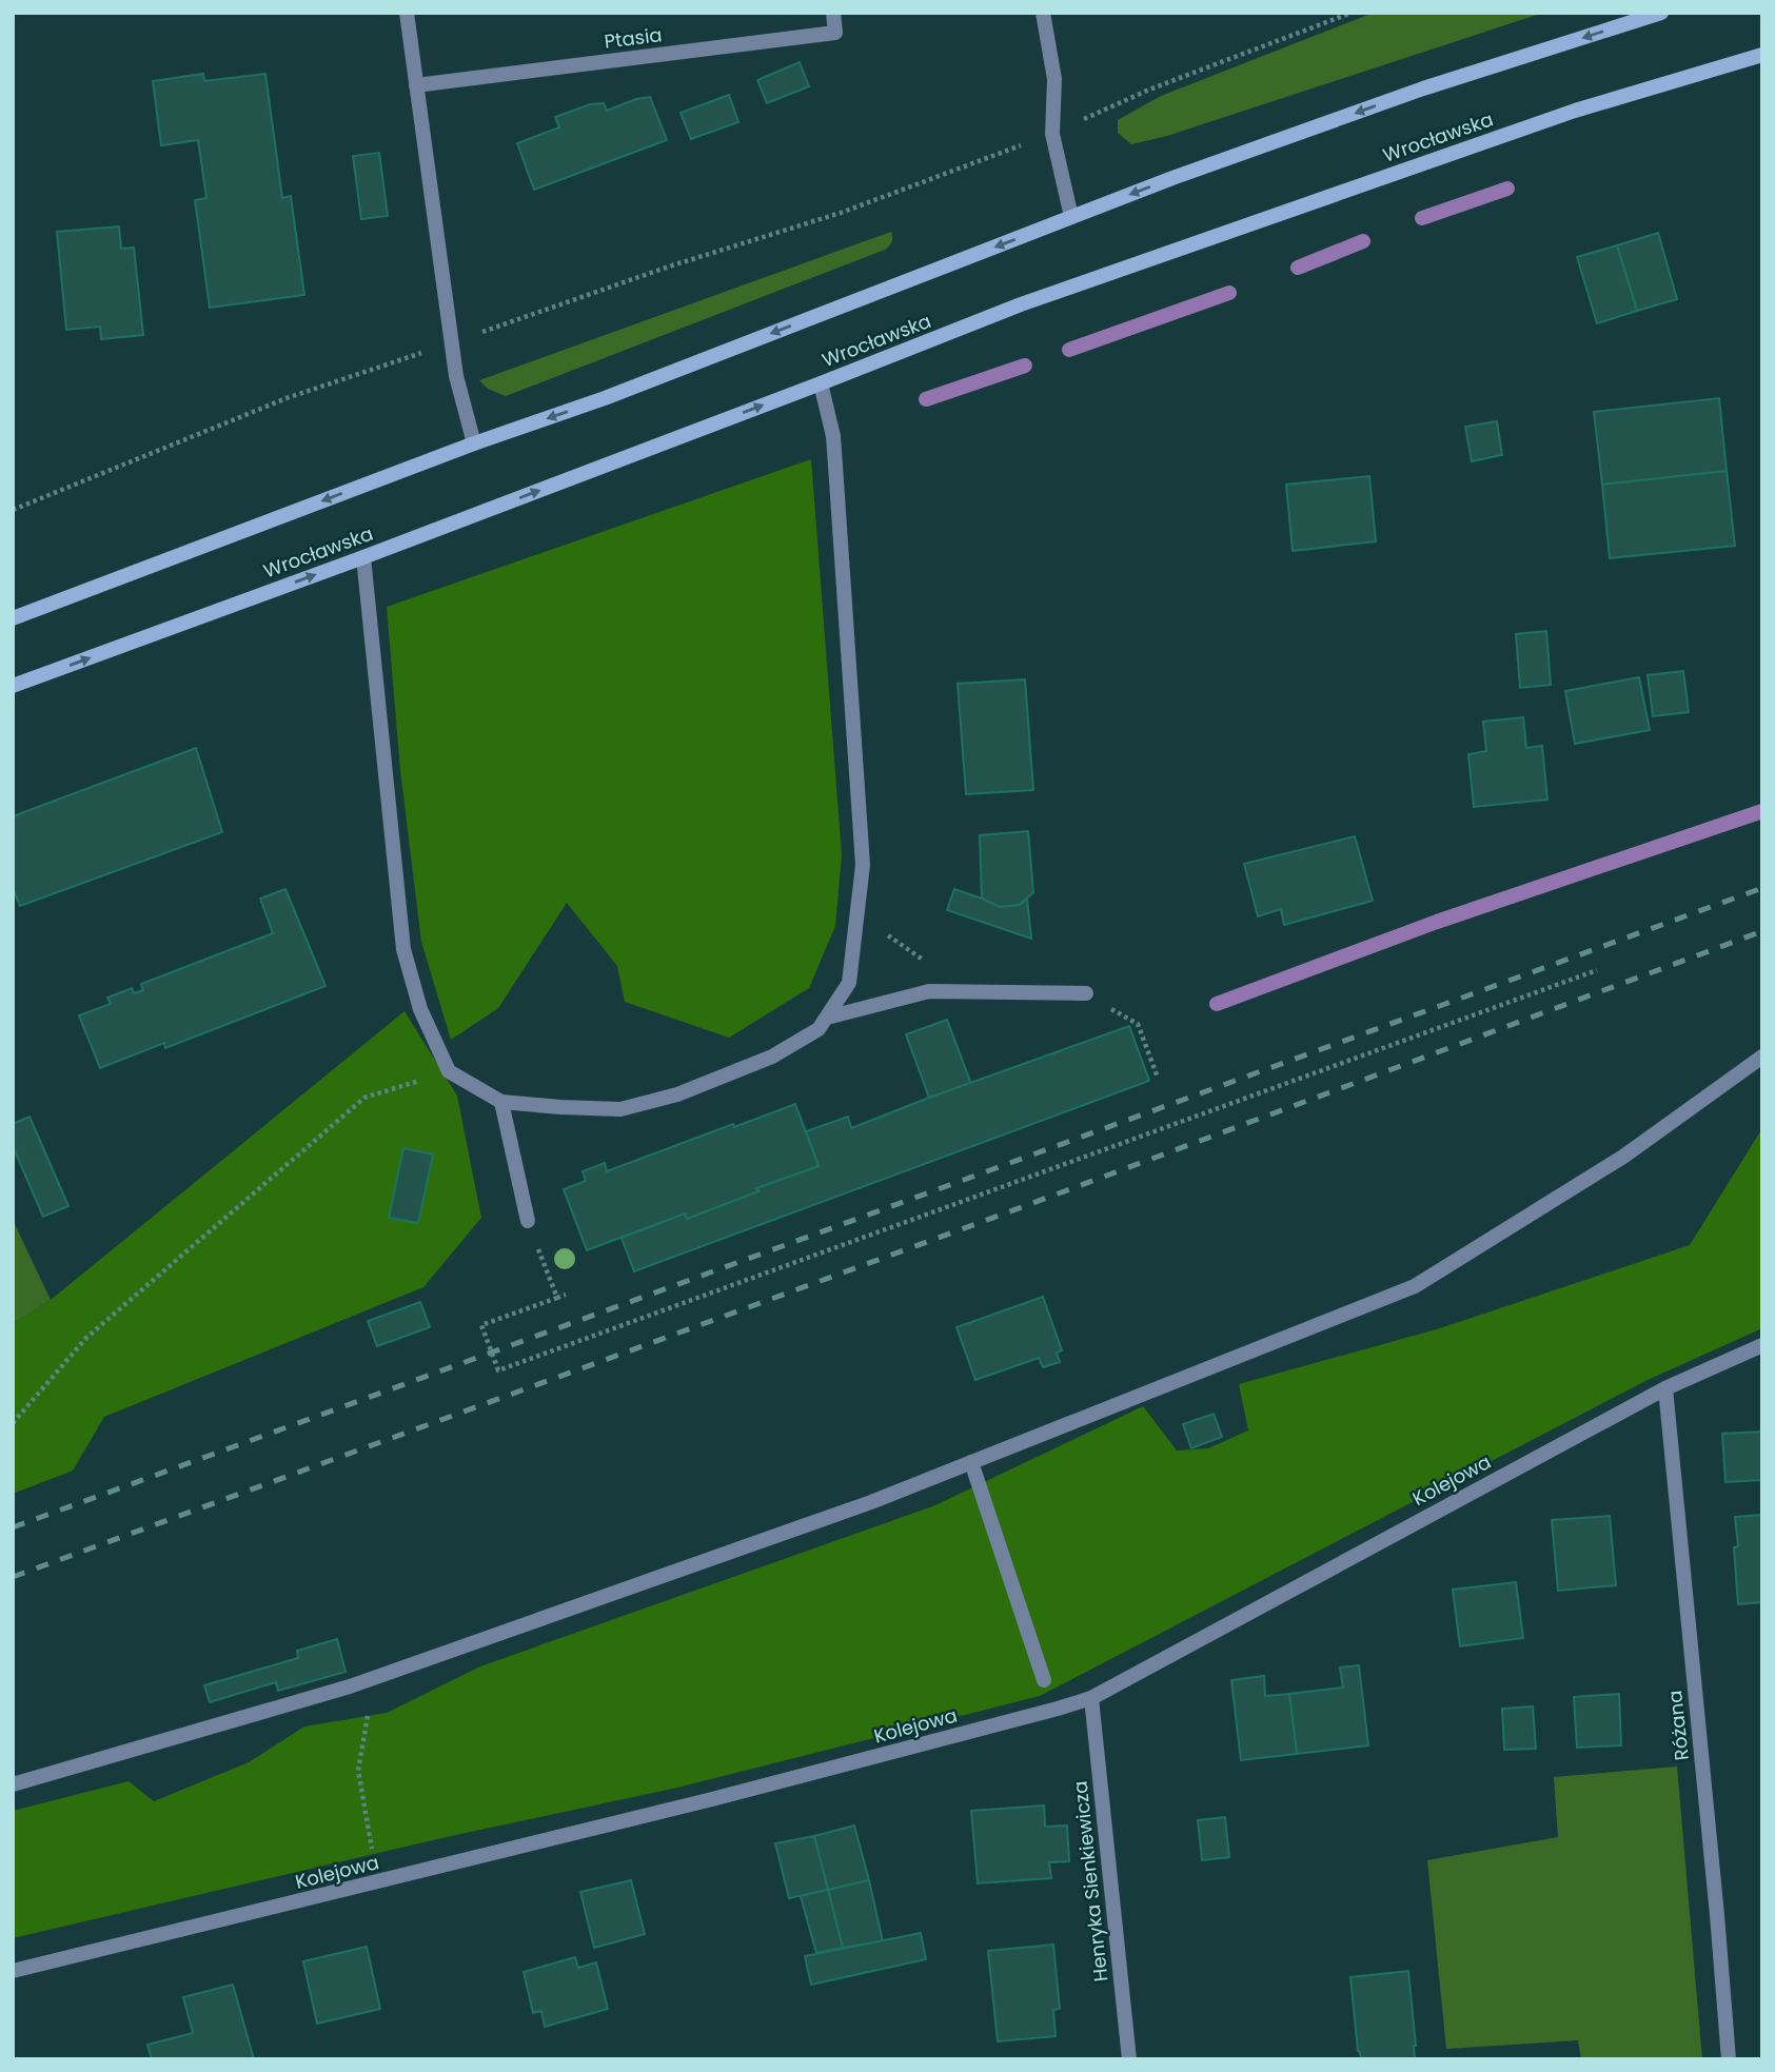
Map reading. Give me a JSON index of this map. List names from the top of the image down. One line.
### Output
{"streets":{"main road":["Wrocławska"],"street":["Ptasia","Kolejowa","Różana","Henryka Sienkiewicza"]},"crossings":[["Kolejowa","Różana"],["Kolejowa","Henryka Sienkiewicza"]]}
